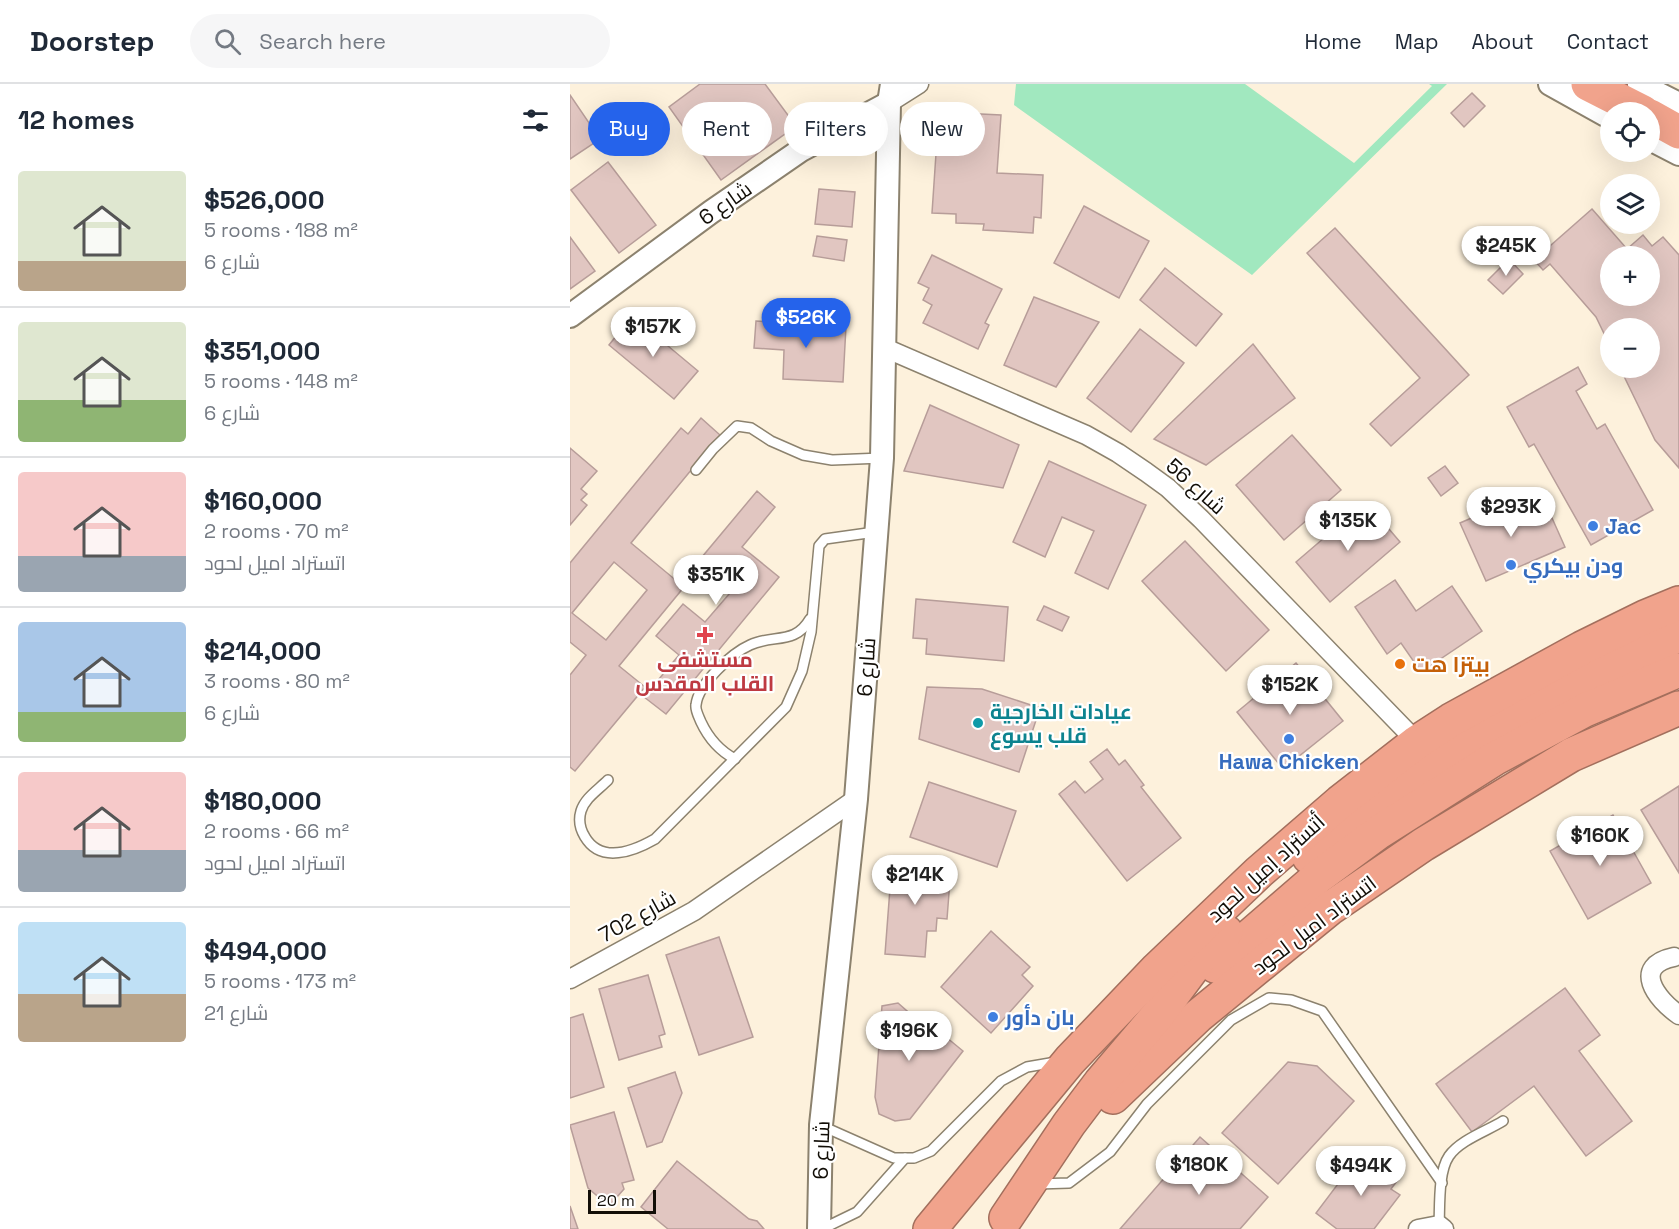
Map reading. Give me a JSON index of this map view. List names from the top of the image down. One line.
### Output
{"streets":{"highway":["أتستراد إميل لحود","اتستراد اميل لحود"],"street":["شارع 6","شارع 56","شارع 702"]},"crossings":[["شارع 6","شارع 56"],["شارع 6","شارع 702"],["شارع 56","أتستراد إميل لحود"]],"places":{"other":["Jac","ودن بيكري","بيتزا هت","عيادات الخارجية قلب يسوع","Hawa Chicken","بان دأور"],"health":["مستشفى القلب المقدس"]},"scale_bar":"20 m","page":{"header":"Doorstep","search":"Search here","nav":["Home","Map","About","Contact"],"heading":"12 homes","map_buttons":["+","−"],"chip":["Buy","Rent","Filters","New"],"list":[{"name":"$526,000","note":"5 rooms · 188 m² · شارع 6"},{"name":"$351,000","note":"5 rooms · 148 m² · شارع 6"},{"name":"$160,000","note":"2 rooms · 70 m² · اتستراد اميل لحود"},{"name":"$214,000","note":"3 rooms · 80 m² · شارع 6"},{"name":"$180,000","note":"2 rooms · 66 m² · اتستراد اميل لحود"},{"name":"$494,000","note":"5 rooms · 173 m² · شارع 21"}],"price":["$245K","$526K","$157K","$293K","$135K","$351K","$152K","$160K","$214K","$196K","$180K","$494K"],"scale":"20 m"}}
